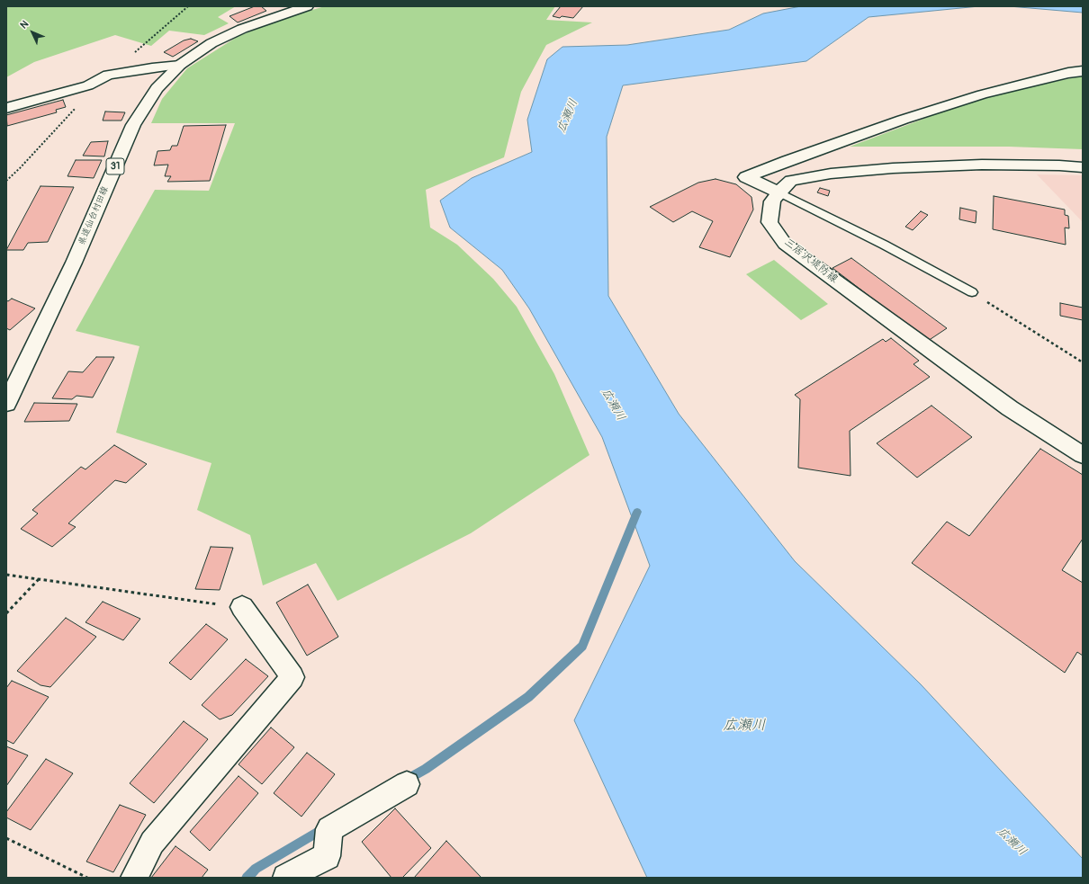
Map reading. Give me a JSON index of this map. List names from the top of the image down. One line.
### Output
{"streets":{"street":["31","県道仙台村田線","三居沢堤防線"]},"water":["広瀬川"],"north":"top left"}
